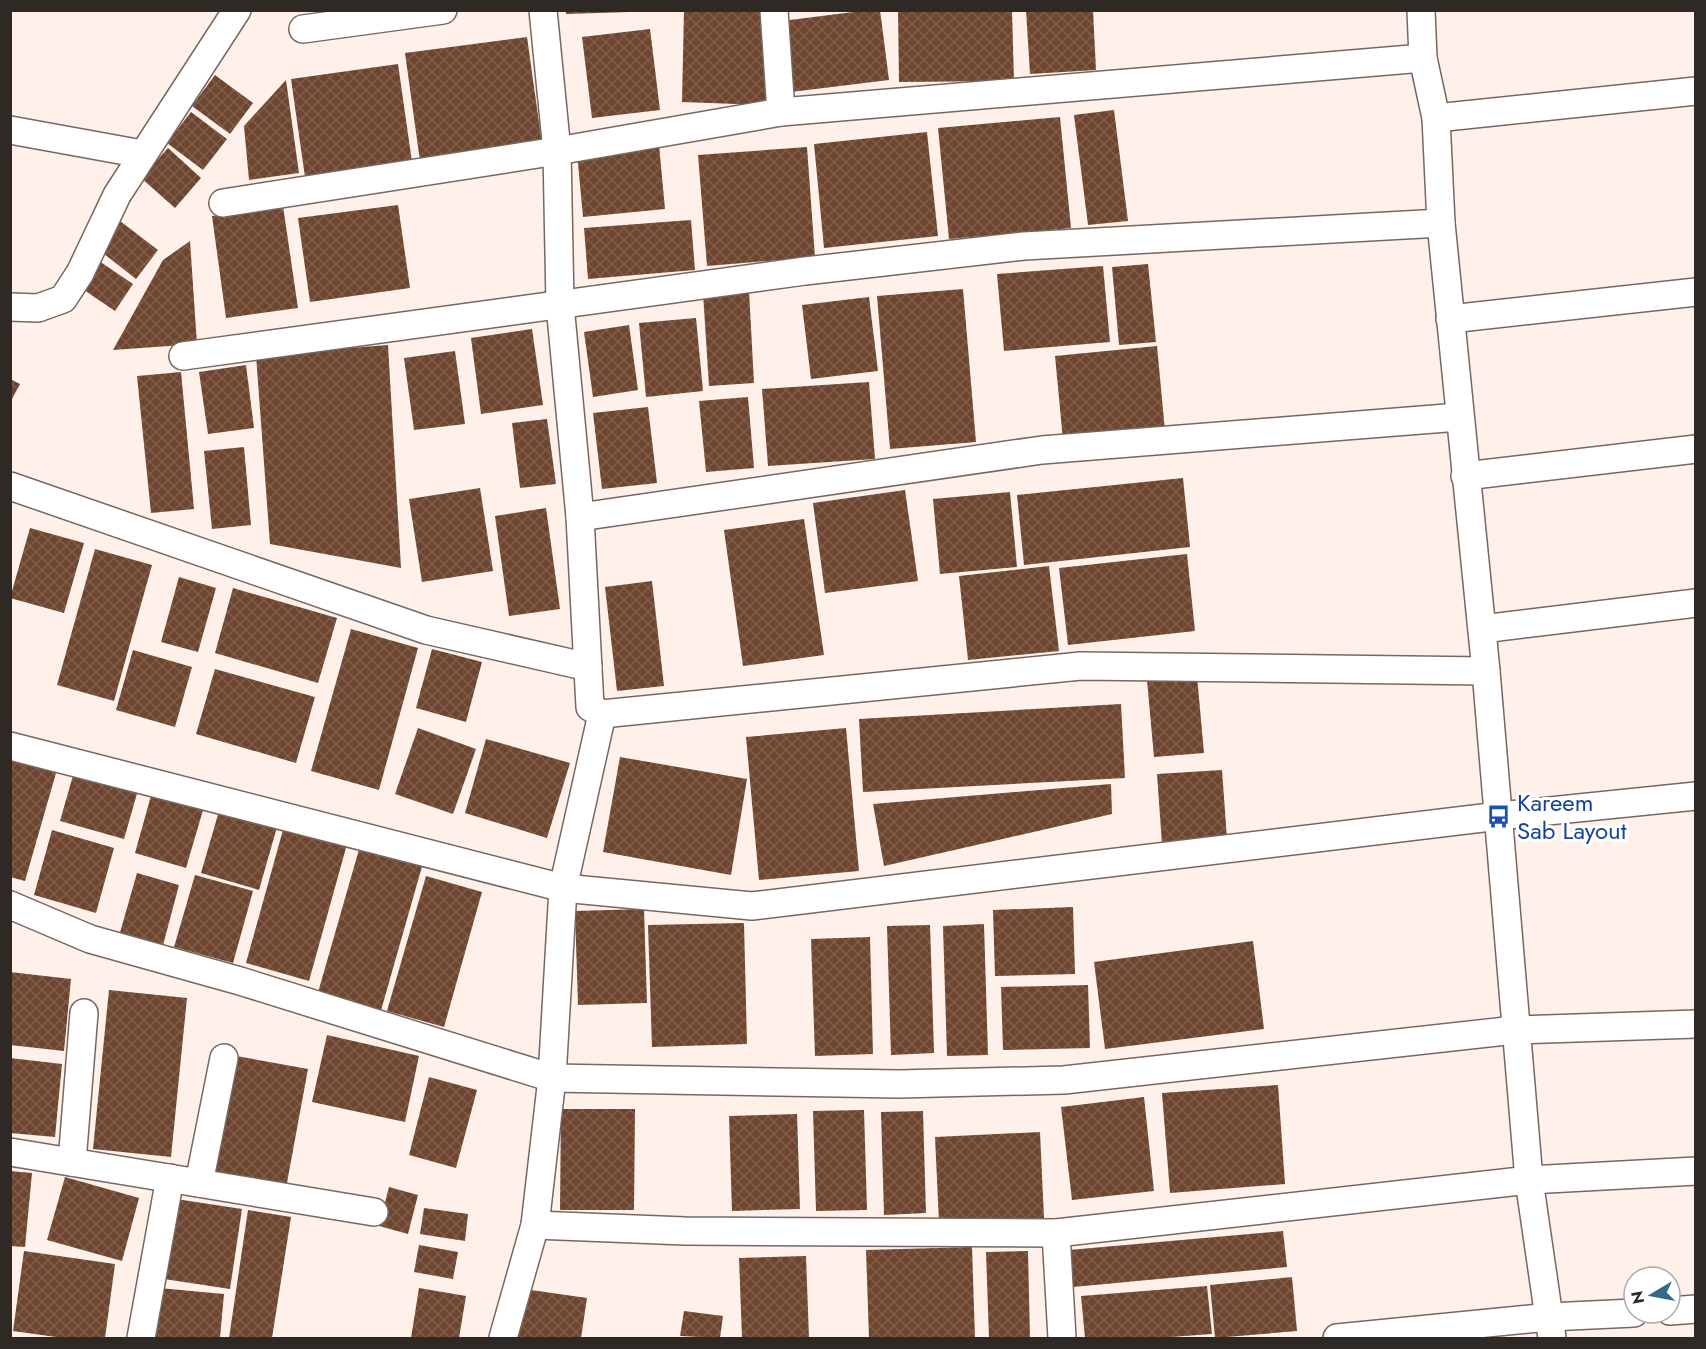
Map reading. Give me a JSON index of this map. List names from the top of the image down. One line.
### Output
{"places":{"bus stop":["Kareem Sab Layout"]},"north":"left"}
